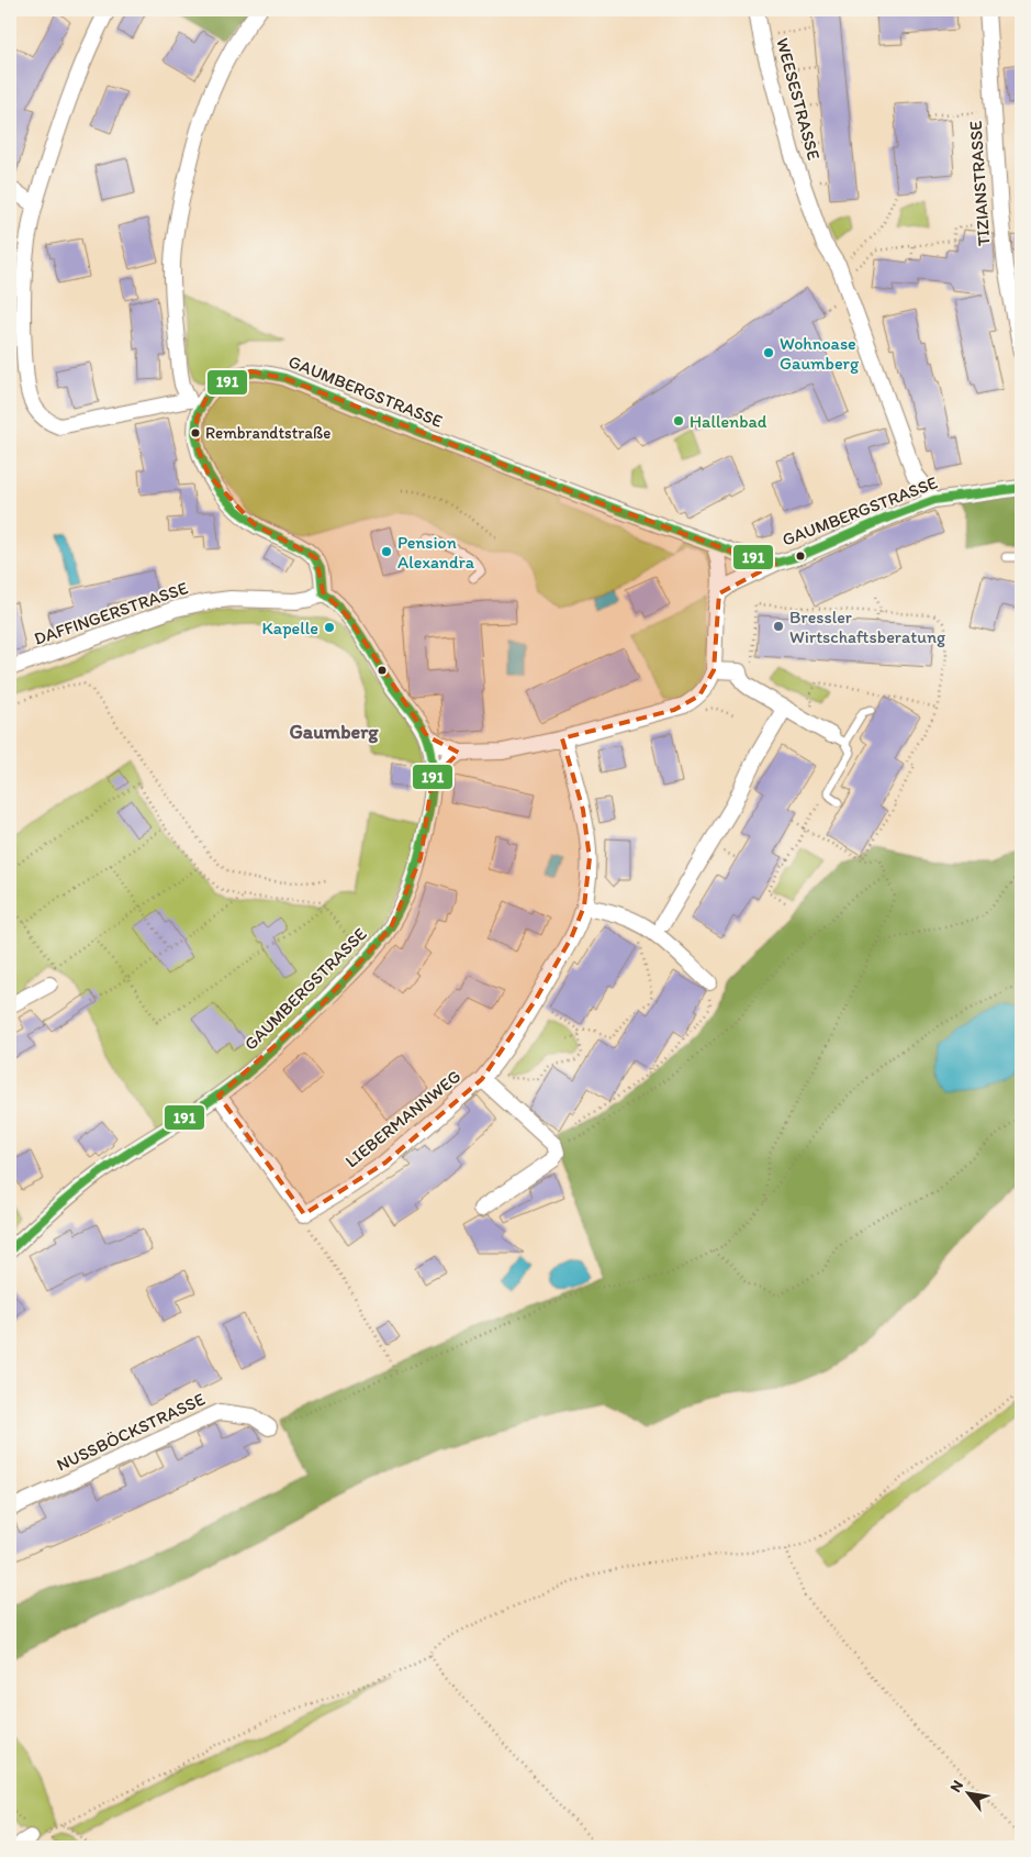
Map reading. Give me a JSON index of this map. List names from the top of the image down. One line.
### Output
{"streets":{"street":["WEESESTRASSE","TIZIANSTRASSE","GAUMBERGSTRASSE","DAFFINGERSTRASSE","LIEBERMANNWEG","NUSSBÖCKSTRASSE"]},"crossings":[["WEESESTRASSE","GAUMBERGSTRASSE"],["GAUMBERGSTRASSE","DAFFINGERSTRASSE"]],"districts":["Gaumberg"],"places":["Wohnoase Gaumberg","Hallenbad","Rembrandtstraße","Pension Alexandra","Bressler Wirtschaftsberatung","Kapelle"],"lines":["transit line 191"],"north":"top left"}
